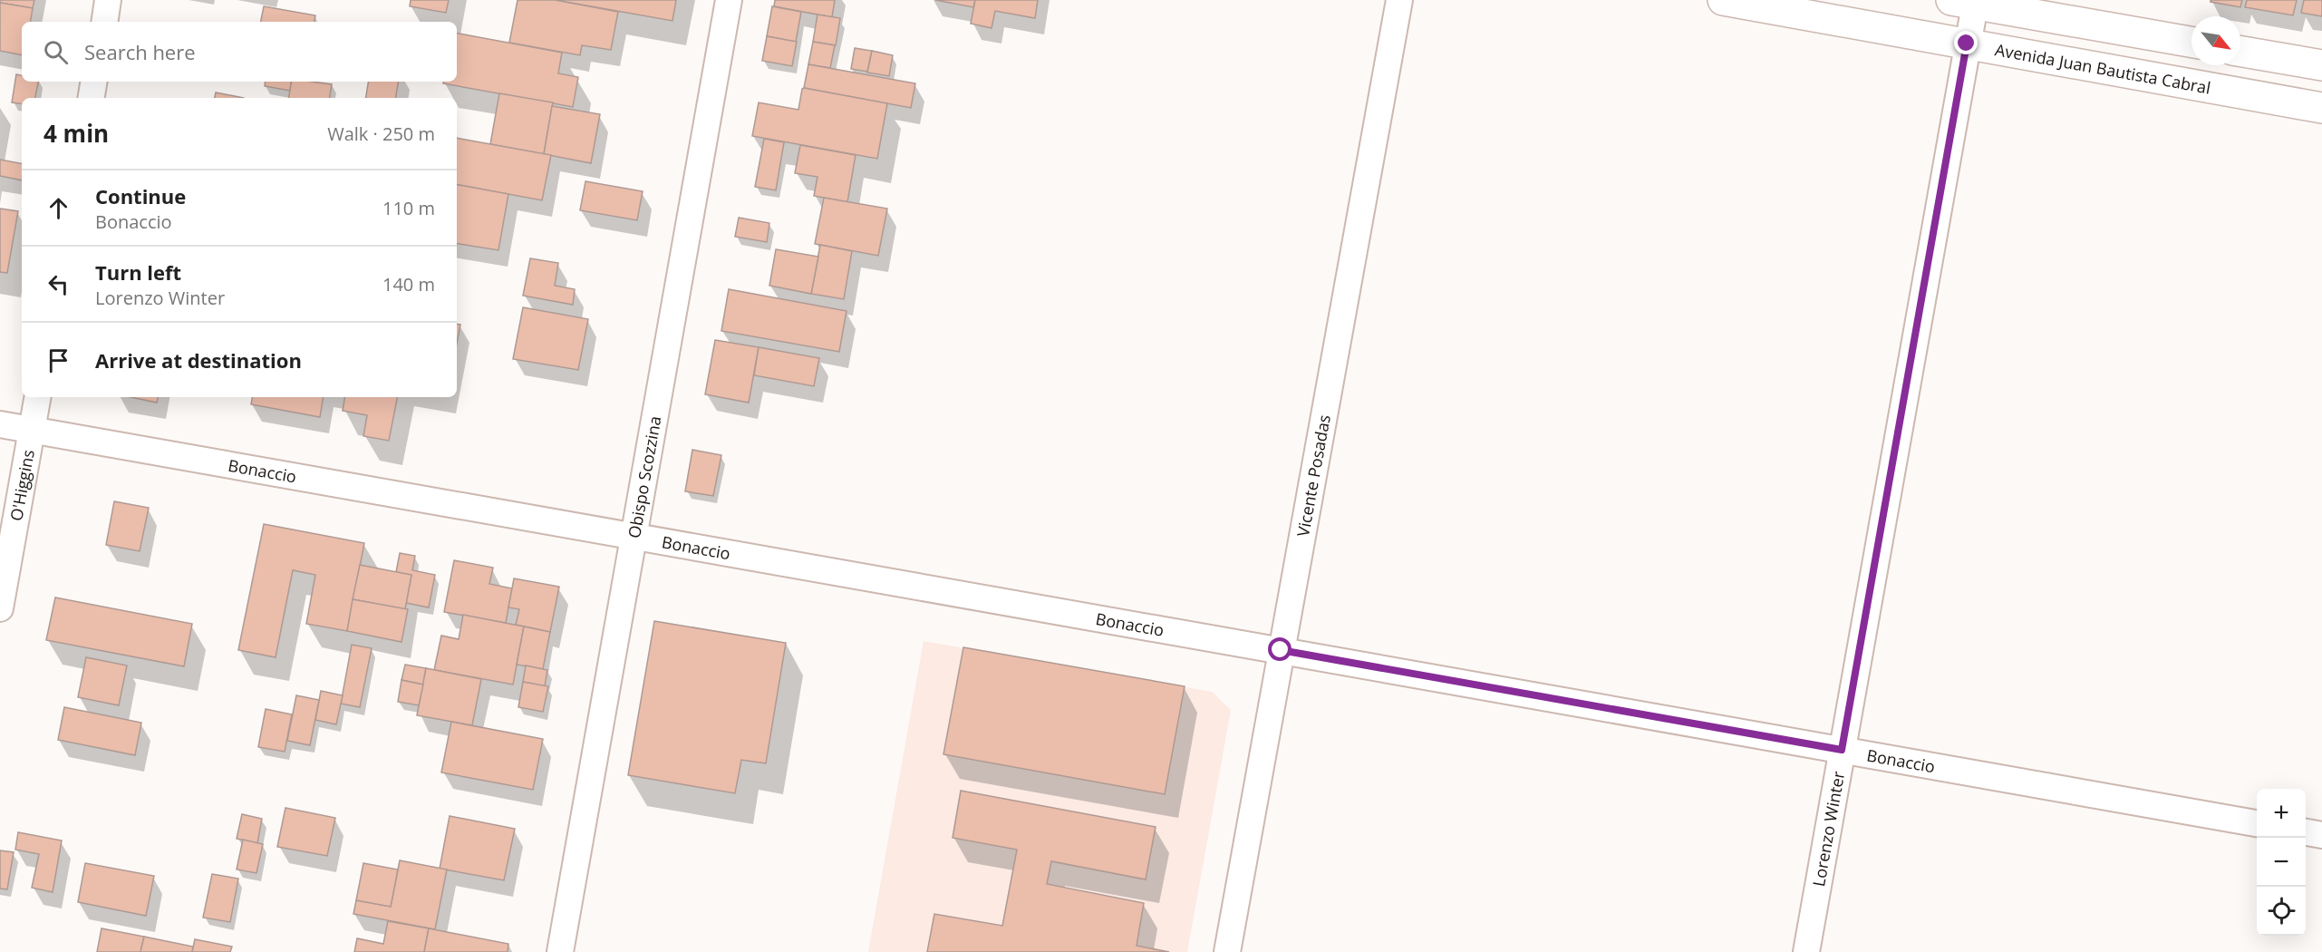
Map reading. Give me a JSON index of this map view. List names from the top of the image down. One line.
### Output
{"streets":{"main road":["Avenida Juan Bautista Cabral"],"street":["Bonaccio","Obispo Scozzina","Vicente Posadas","O'Higgins","Lorenzo Winter"]},"crossings":[["Avenida Juan Bautista Cabral","Lorenzo Winter"],["Bonaccio","Obispo Scozzina"],["Bonaccio","Vicente Posadas"],["Bonaccio","O'Higgins"],["Bonaccio","Lorenzo Winter"]],"north":"bottom right","page":{"search":"Search here","heading":["4 min","Walk · 250 m"],"list":[["Continue","Bonaccio","110 m"],["Turn left","Lorenzo Winter","140 m"],"Arrive at destination"],"map_buttons":["+","−"]}}
